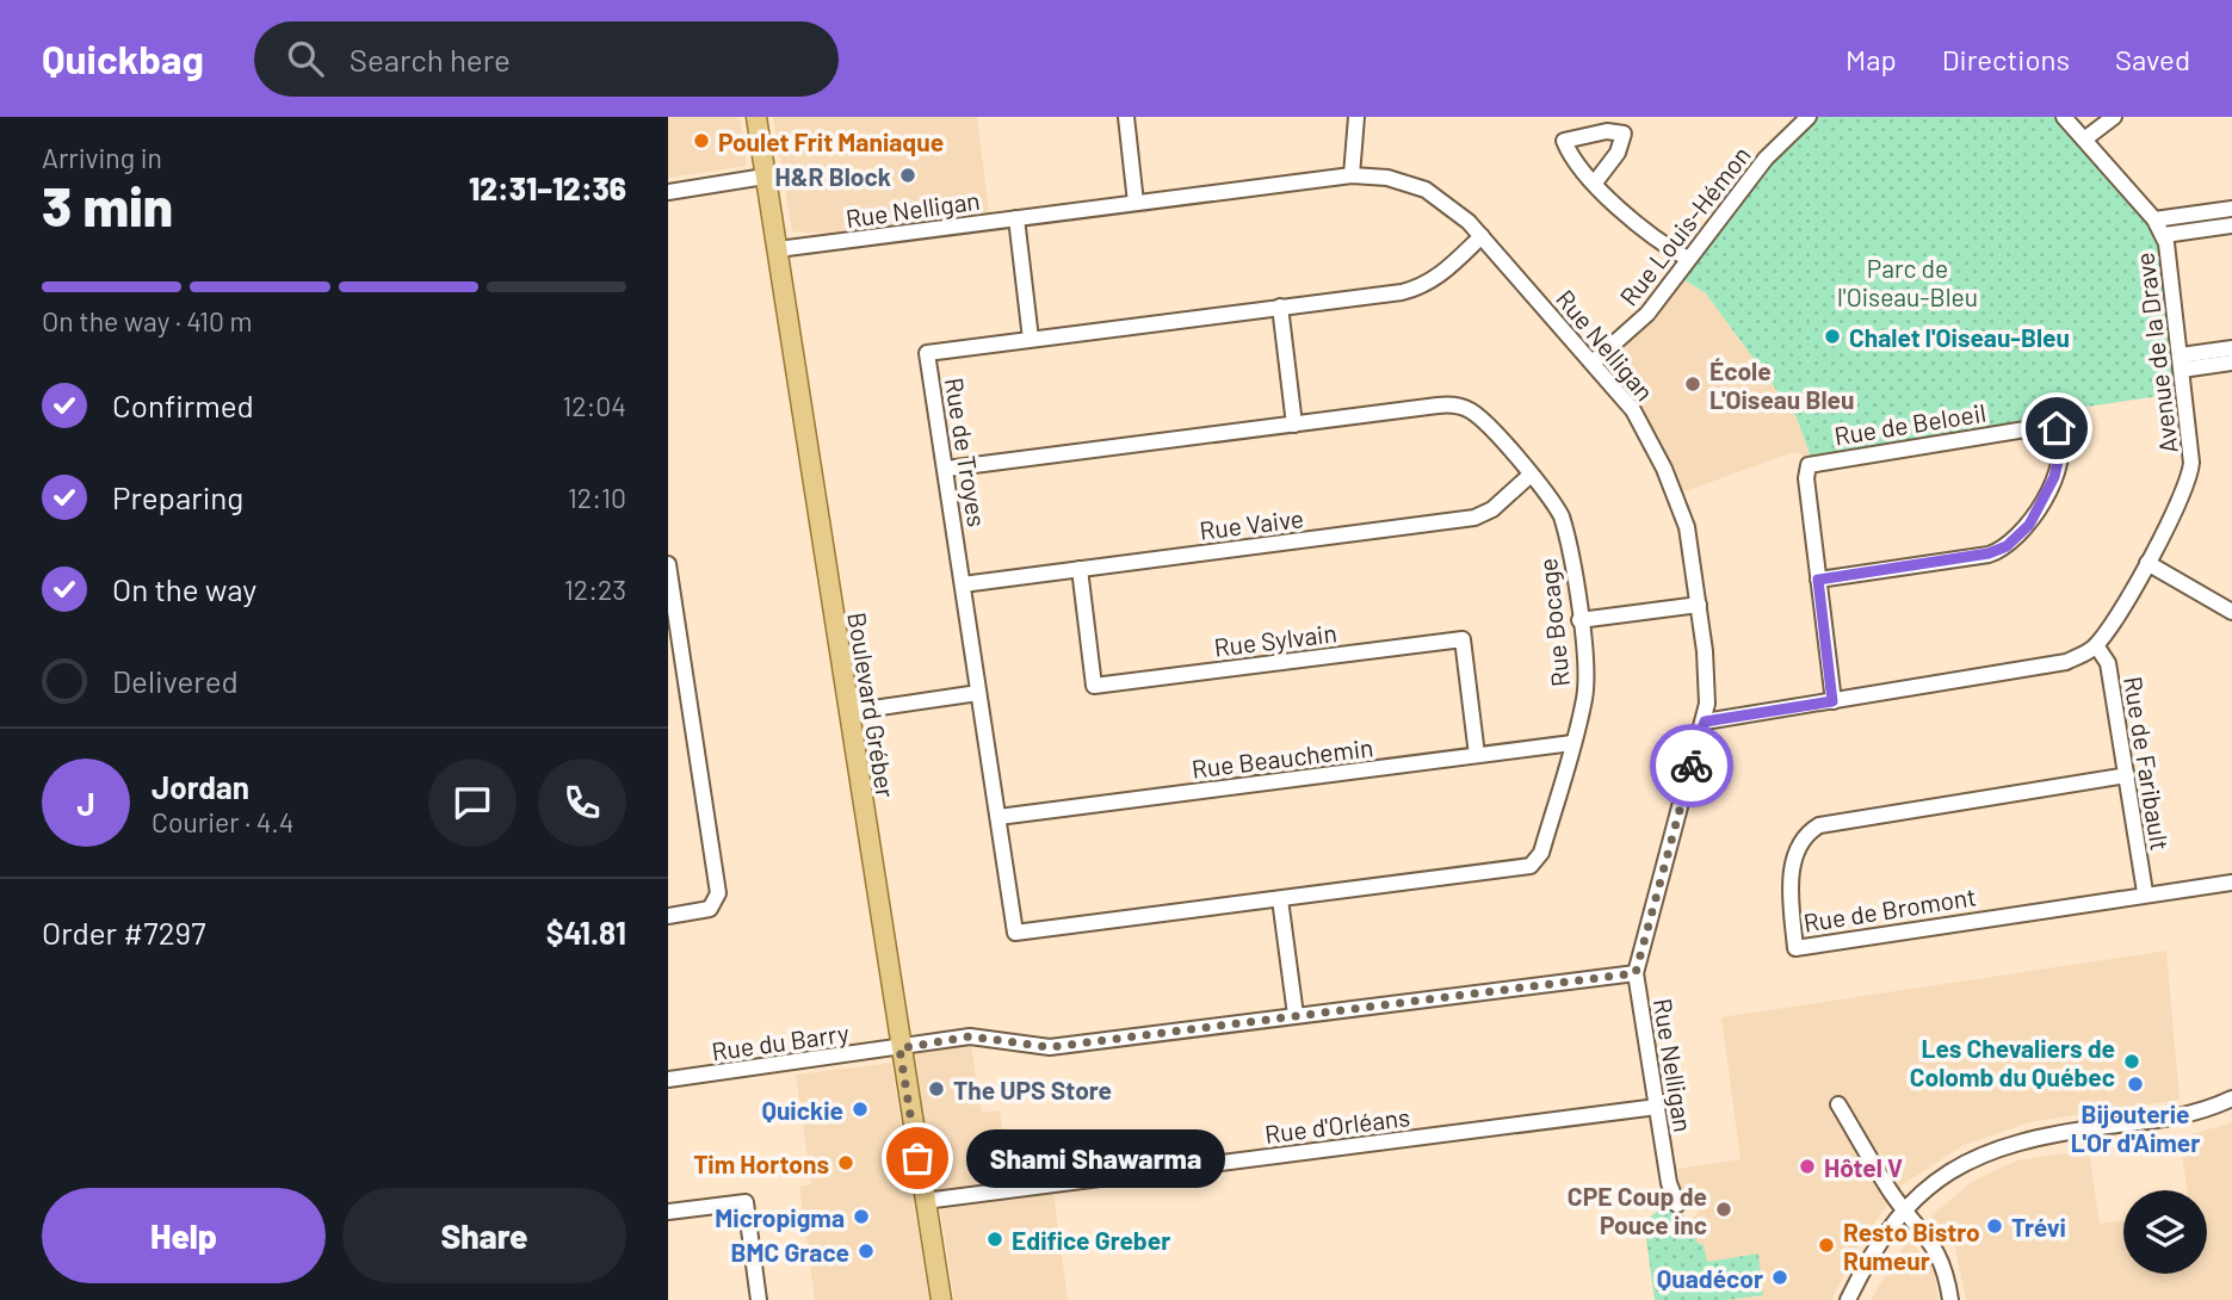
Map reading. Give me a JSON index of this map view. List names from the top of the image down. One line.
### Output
{"streets":{"main road":["Boulevard Gréber"],"street":["Rue Nelligan","Rue Louis-Hémon","Avenue de la Drave","Rue de Beloeil","Rue de Troyes","Rue Vaive","Rue Bocage","Rue Sylvain","Rue Beauchemin","Rue de Faribault","Rue de Bromont","Rue du Barry","Rue d'Orléans"]},"crossings":[["Rue Nelligan","Rue Louis-Hémon"],["Rue Nelligan","Rue de Troyes"],["Rue Nelligan","Boulevard Gréber"],["Rue Nelligan","Rue du Barry"],["Rue Nelligan","Rue d'Orléans"],["Avenue de la Drave","Rue de Faribault"],["Rue de Troyes","Rue Vaive"],["Rue de Troyes","Rue Bocage"],["Rue de Troyes","Rue Beauchemin"],["Rue Vaive","Rue Bocage"],["Rue Vaive","Rue Sylvain"],["Rue Bocage","Rue Beauchemin"],["Rue Sylvain","Rue Beauchemin"],["Boulevard Gréber","Rue du Barry"],["Boulevard Gréber","Rue d'Orléans"],["Rue de Faribault","Rue de Bromont"]],"parks":["Parc de l'Oiseau-Bleu"],"places":["Poulet Frit Maniaque","H&R Block","Chalet l'Oiseau-Bleu","École L'Oiseau Bleu","Les Chevaliers de Colomb du Québec","Bijouterie L'Or d'Aimer","The UPS Store","Quickie","Shami Shawarma","Tim Hortons","Hôtel V","CPE Coup de Pouce inc","Micropigma","Trévi","Edifice Greber","Resto Bistro Rumeur","BMC Grace","Quadécor"],"page":{"header":"Quickbag","search":"Search here","nav":["Map","Directions","Saved"],"heading":["3 min","Arriving in","12:31–12:36"],"panel":["Jordan","Courier · 4.4","Order #7297","$41.81"],"bar":"On the way · 410 m","list":[["Confirmed","12:04"],["Preparing","12:10"],["On the way","12:23"],"Delivered"],"round":"J","bubble":"Shami Shawarma","buttons":["Help","Share"]}}
